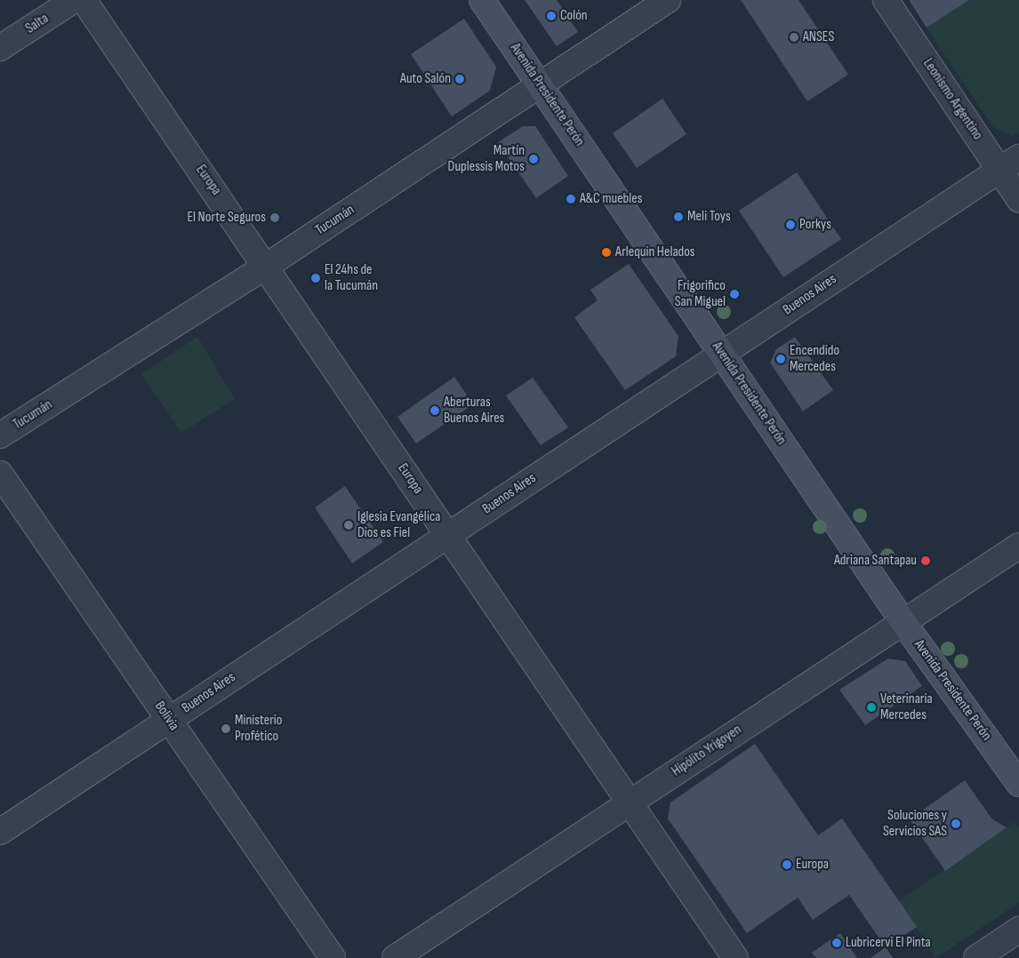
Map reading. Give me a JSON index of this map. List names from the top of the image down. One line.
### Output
{"streets":{"main road":["Avenida Presidente Perón"],"street":["Salta","Leonismo Argentino","Europa","Tucumán","Buenos Aires","Bolivia","Hipólito Yrigoyen"]},"crossings":[["Avenida Presidente Perón","Tucumán"],["Avenida Presidente Perón","Buenos Aires"],["Avenida Presidente Perón","Hipólito Yrigoyen"],["Leonismo Argentino","Buenos Aires"],["Europa","Tucumán"],["Europa","Buenos Aires"],["Europa","Hipólito Yrigoyen"],["Buenos Aires","Bolivia"]],"places":["Colón","ANSES","Auto Salón","Martín Duplessis Motos","A&C muebles","Meli Toys","El Norte Seguros","Porkys","Arlequin Helados","El 24hs de la Tucumán","Frigorifico San Miguel","Encendido Mercedes","Aberturas Buenos Aires","Iglesia Evangélica Dios es Fiel","Adriana Santapau","Veterinaria Mercedes","Ministerio Profético","Soluciones y Servicios SAS","Europa","Lubricervi El Pinta"]}
